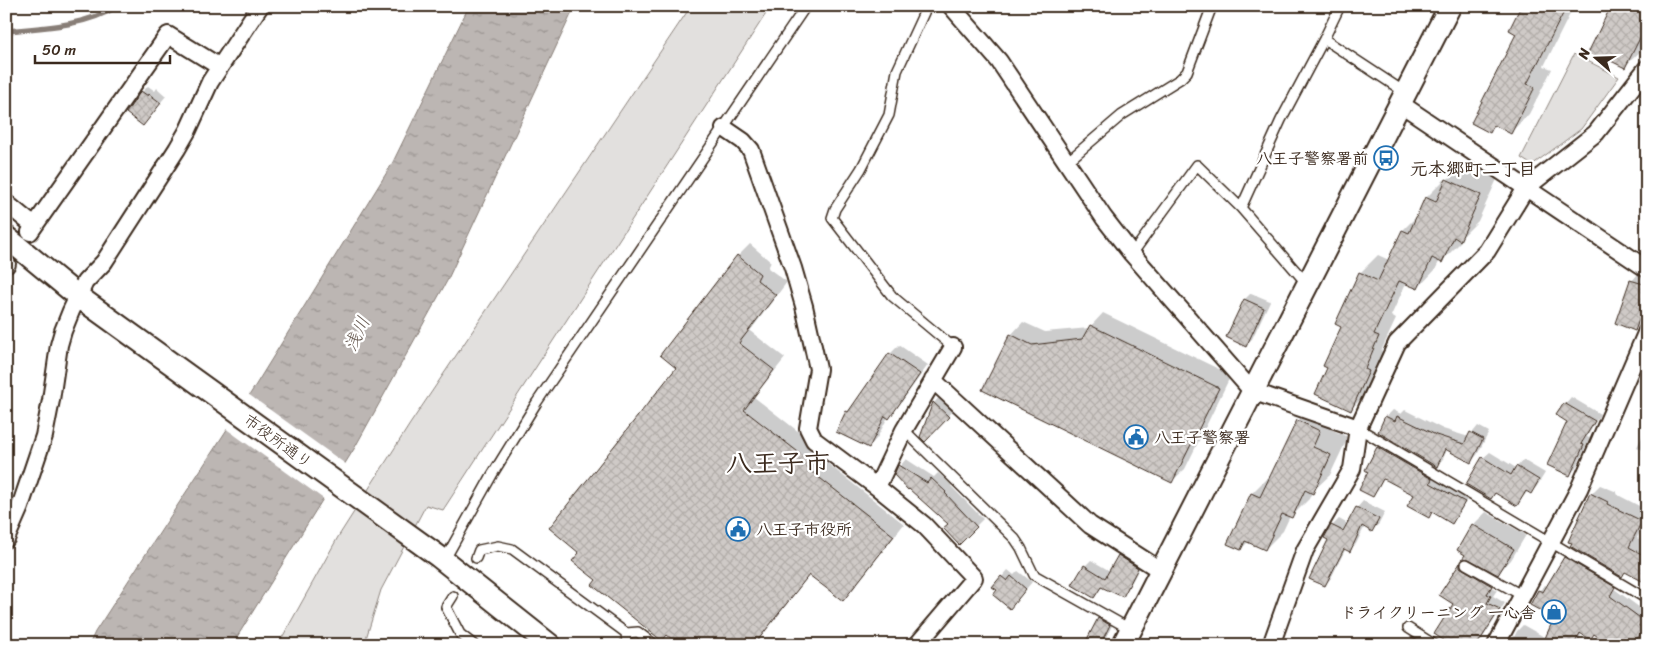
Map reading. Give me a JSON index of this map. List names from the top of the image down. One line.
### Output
{"streets":{"street":["市役所通り"]},"districts":["元本郷町二丁目","八王子市"],"water":["浅川"],"places":{"bus stop":["八王子警察署前"],"public building":["八王子警察署","八王子市役所"],"shop":["ドライクリーニング 一心舎"]},"scale_bar":"50 m","north":"left"}
